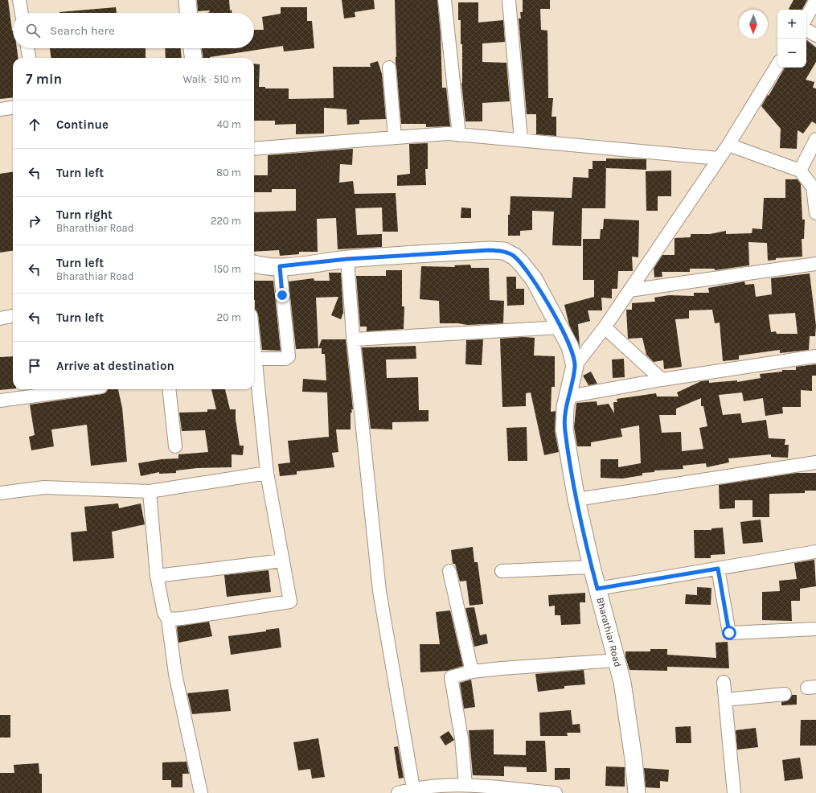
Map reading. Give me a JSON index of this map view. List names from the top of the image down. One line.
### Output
{"streets":{"main road":["Bharathiar Road"]},"north":"bottom","page":{"map_buttons":["+","−"],"search":"Search here","heading":["7 min","Walk · 510 m"],"list":[["Continue","40 m"],["Turn left","80 m"],["Turn right","Bharathiar Road","220 m"],["Turn left","Bharathiar Road","150 m"],["Turn left","20 m"],"Arrive at destination"]}}
